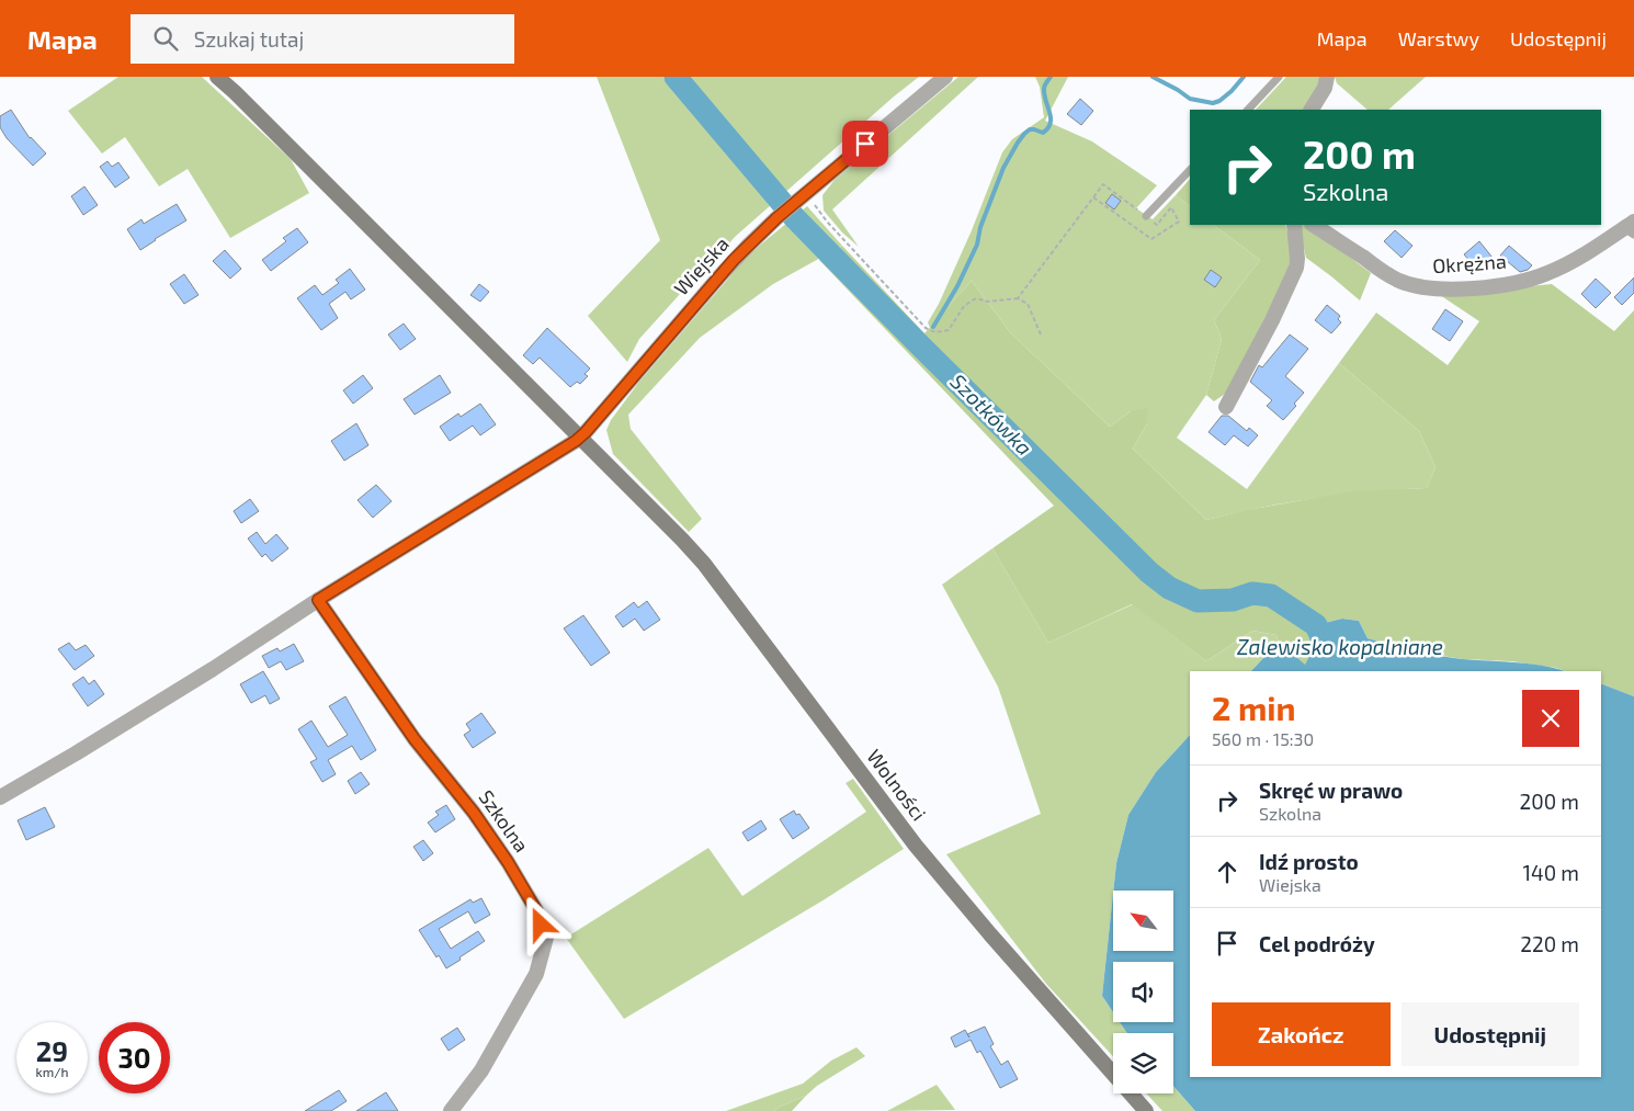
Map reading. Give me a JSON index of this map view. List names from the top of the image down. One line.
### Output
{"streets":{"main road":["Wolności"],"street":["Okrężna","Wiejska","Szkolna"]},"crossings":[["Wiejska","Wolności"],["Wiejska","Szkolna"]],"water":["Szotkówka","Zalewisko kopalniane"],"north":"top left","page":{"header":"Mapa","search":"Szukaj tutaj","nav":["Mapa","Warstwy","Udostępnij"],"turn":["200 m","Szkolna"],"heading":["2 min","560 m · 15:30"],"list":[{"name":"Skręć w prawo","note":"Szkolna","value":"200 m"},{"name":"Idź prosto","note":"Wiejska","value":"140 m"},{"name":"Cel podróży","value":"220 m"}],"buttons":["Zakończ","Udostępnij"],"speed":"29 km/h","limit":"30"}}
